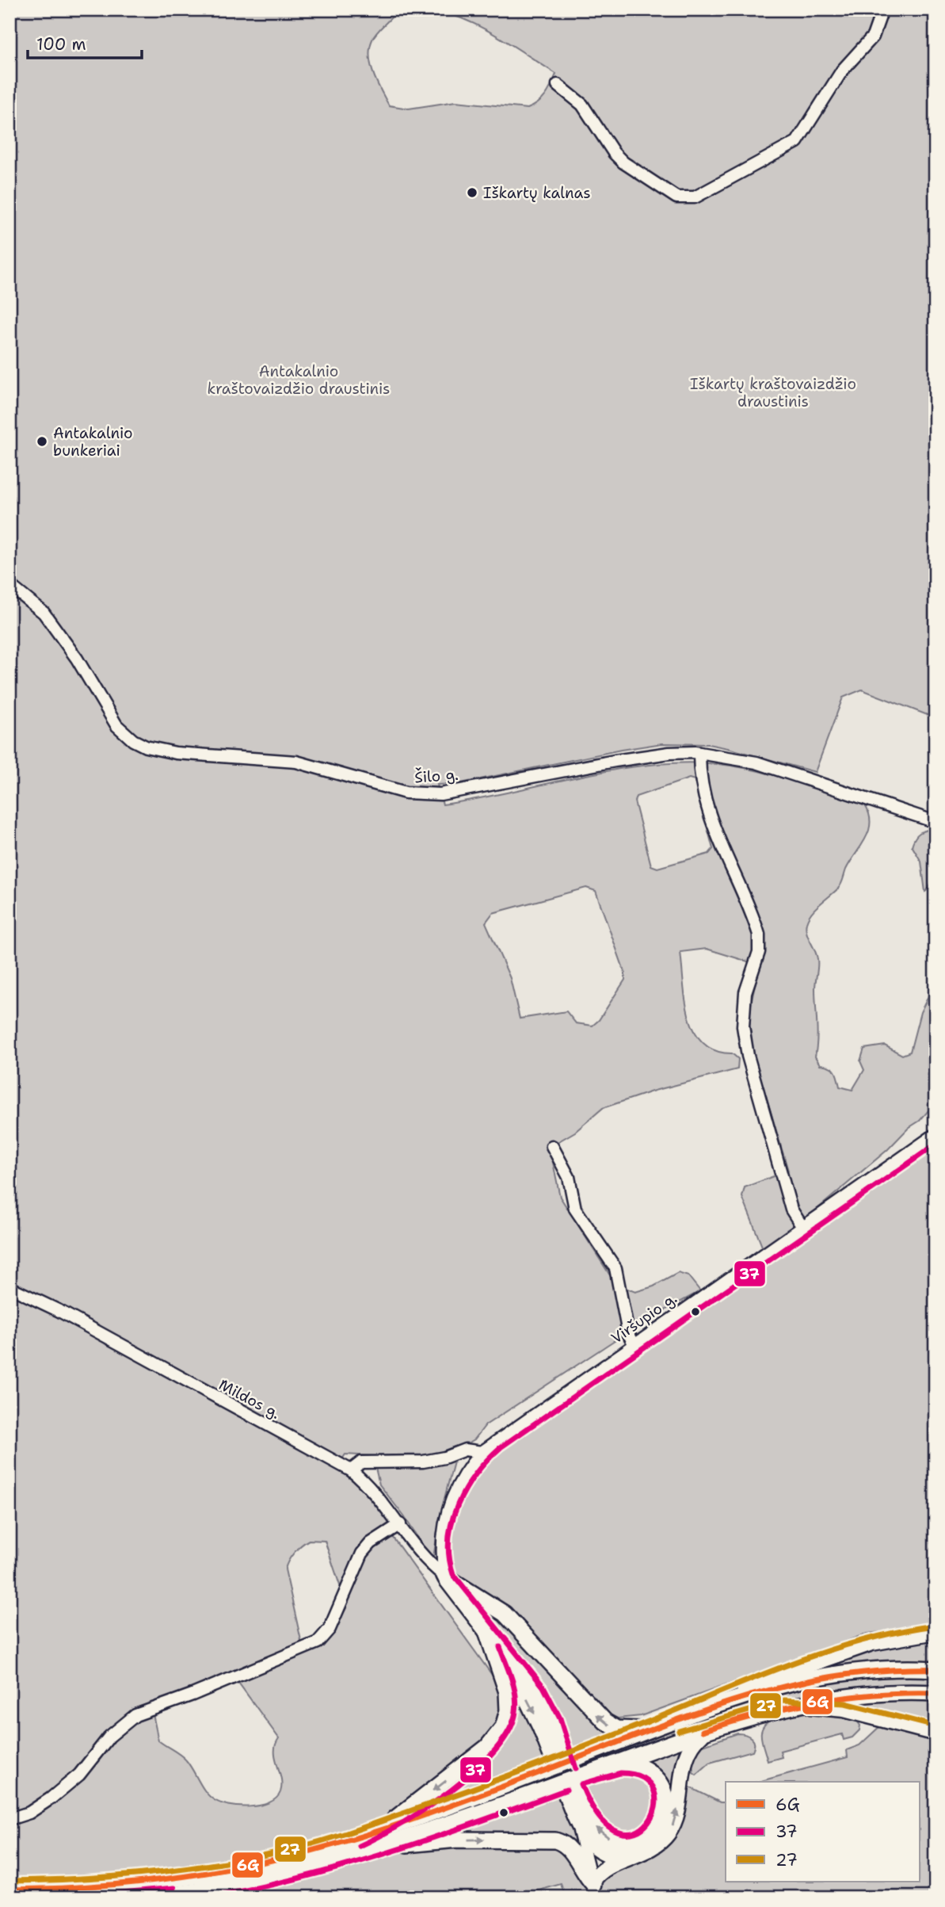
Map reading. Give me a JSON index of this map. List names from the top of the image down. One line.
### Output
{"streets":{"street":["Šilo g.","Viršupio g.","Mildos g."]},"crossings":[["Viršupio g.","Mildos g."]],"parks":["Antakalnio kraštovaizdžio draustinis","Iškartų kraštovaizdžio draustinis"],"places":["Iškartų kalnas","Antakalnio bunkeriai"],"lines":["transit line 37","transit line 27","transit line 6G"],"legend":["6G","37","27"],"scale_bar":"100 m"}
